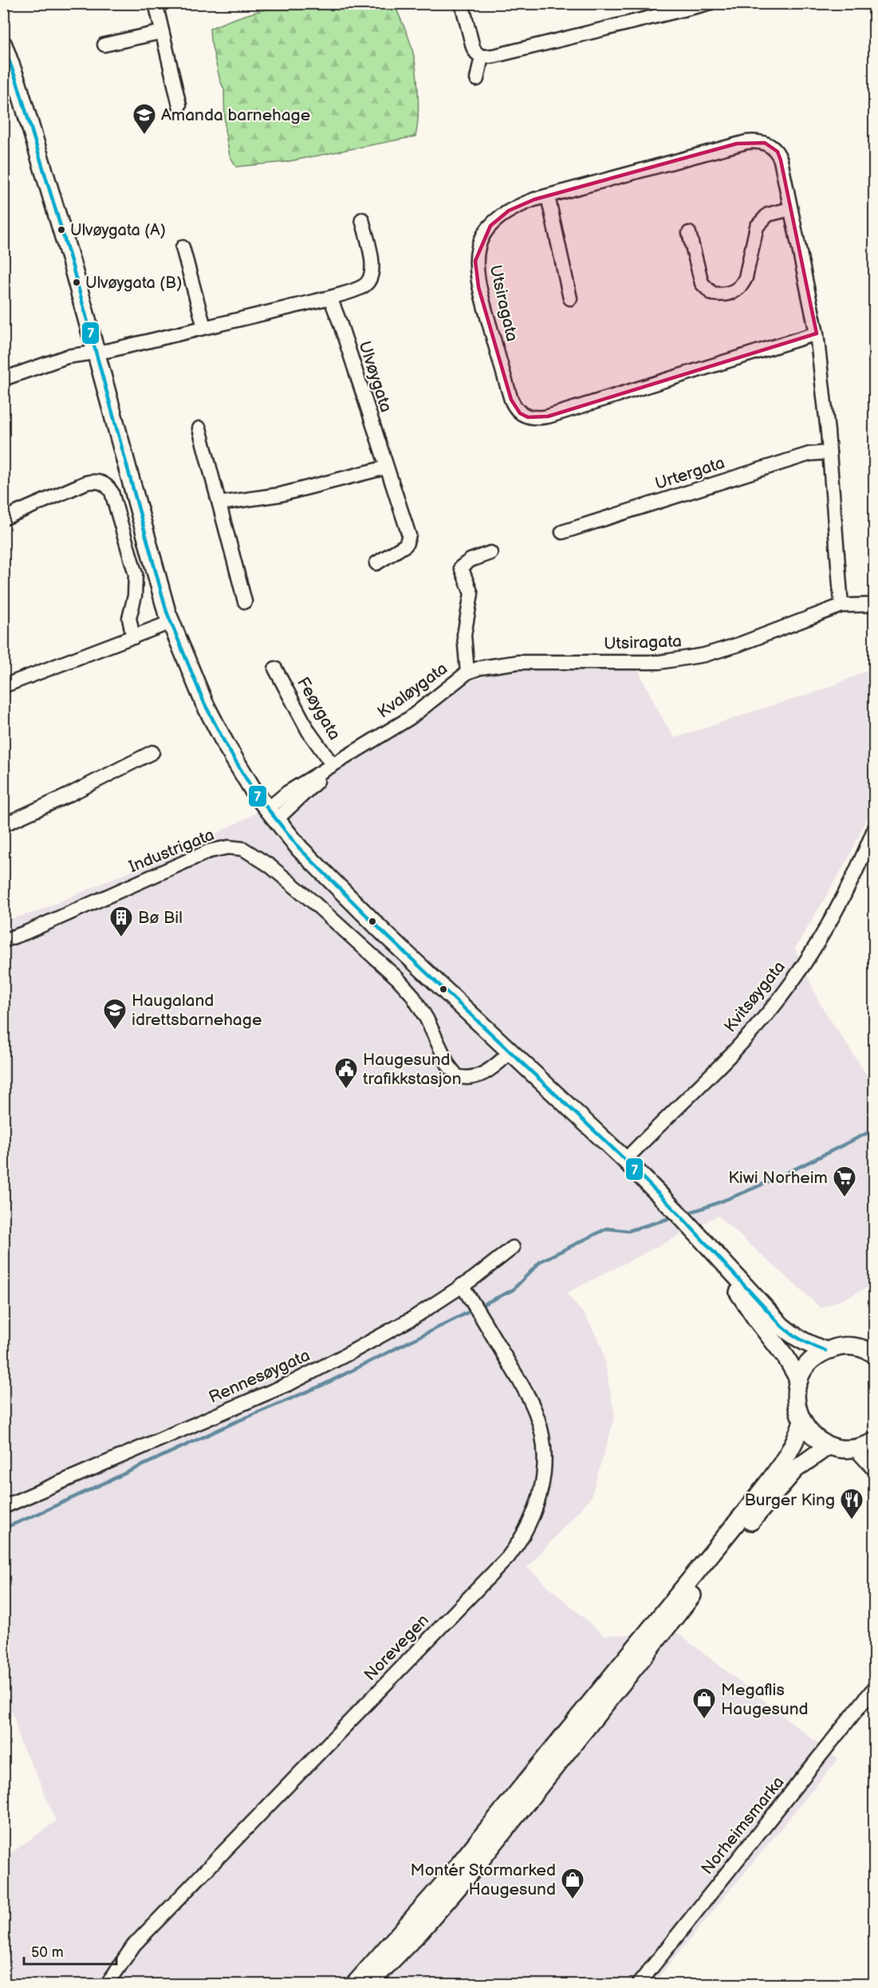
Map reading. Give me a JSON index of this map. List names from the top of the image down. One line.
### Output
{"streets":{"street":["Utsiragata","Ulvøygata","Urtergata","Kvaløygata","Feøygata","Industrigata","Kvitsøygata","Rennesøygata","Norevegen","Norheimsmarka"]},"crossings":[["Utsiragata","Urtergata"],["Utsiragata","Kvaløygata"],["Kvaløygata","Feøygata"],["Rennesøygata","Norevegen"]],"places":{"school or university":["Amanda barnehage","Haugaland idrettsbarnehage"],"other":["Ulvøygata (A)","Ulvøygata (B)"],"building":["Bø Bil"],"public building":["Haugesund trafikkstasjon"],"supermarket":["Kiwi Norheim"],"restaurant":["Burger King"],"shop":["Megaflis Haugesund","Montér Stormarked Haugesund"]},"lines":["transit line 7"],"scale_bar":"50 m"}
